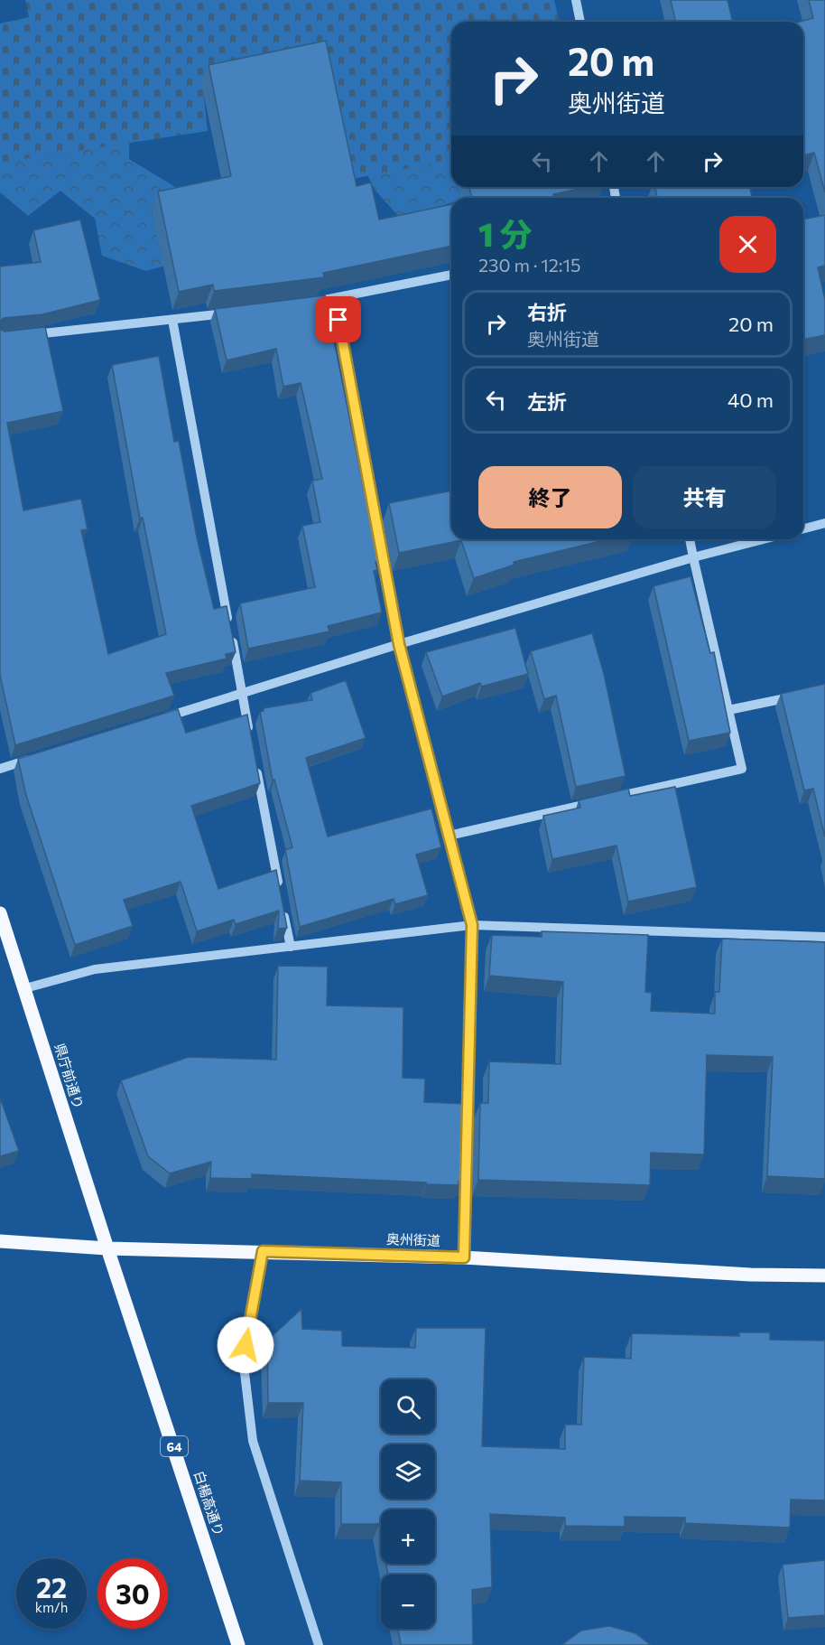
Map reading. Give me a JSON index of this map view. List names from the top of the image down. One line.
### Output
{"streets":{"main road":["県庁前通り","奥州街道","64","白楊高通り"]},"crossings":[["県庁前通り","奥州街道"],["県庁前通り","白楊高通り"],["奥州街道","白楊高通り"]],"page":{"turn":["20 m","奥州街道"],"heading":["1 分","230 m · 12:15"],"list":[{"name":"右折","note":"奥州街道","value":"20 m"},{"name":"左折","value":"40 m"}],"buttons":["終了","共有"],"map_buttons":["+","−"],"speed":"22 km/h","limit":"30"}}
